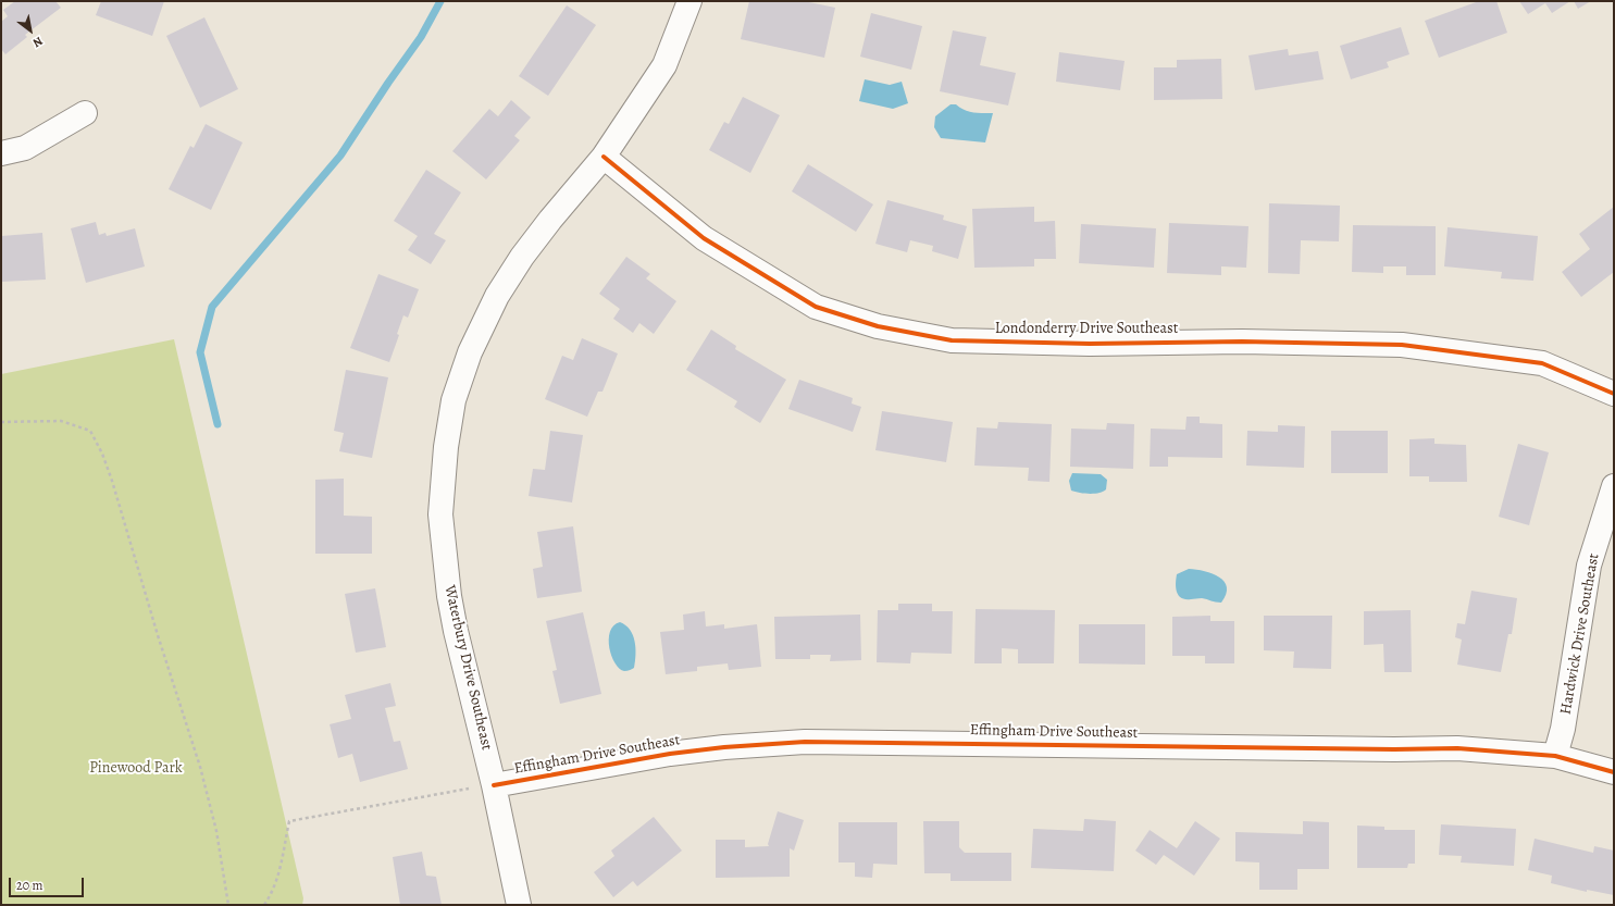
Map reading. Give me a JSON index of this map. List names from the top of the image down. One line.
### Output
{"streets":{"street":["Londonderry Drive Southeast","Hardwick Drive Southeast","Waterbury Drive Southeast","Effingham Drive Southeast"]},"crossings":[["Londonderry Drive Southeast","Waterbury Drive Southeast"],["Hardwick Drive Southeast","Effingham Drive Southeast"],["Waterbury Drive Southeast","Effingham Drive Southeast"]],"parks":["Pinewood Park"],"scale_bar":"20 m","north":"bottom right"}
